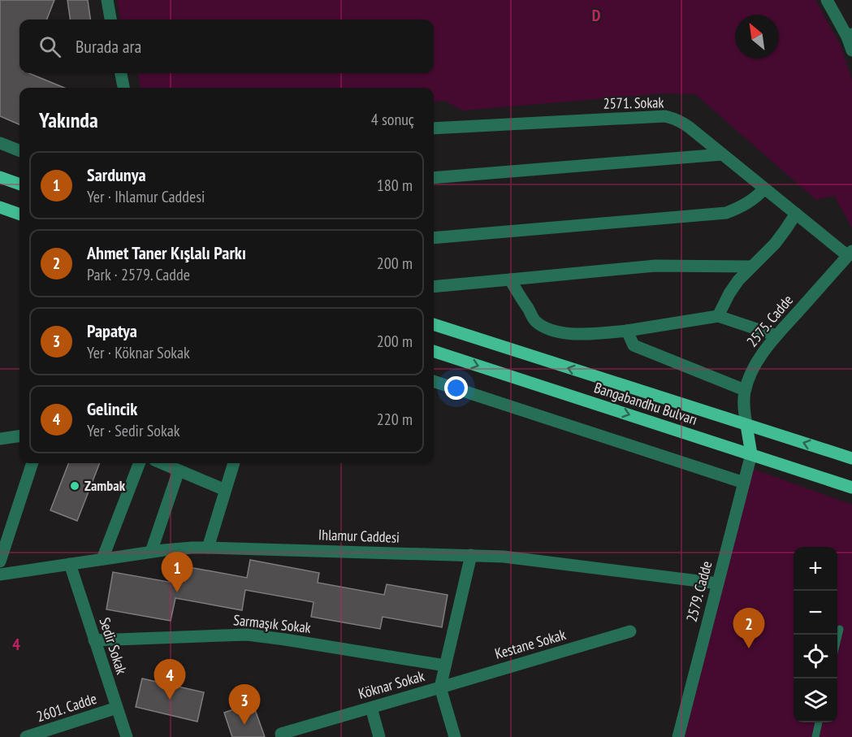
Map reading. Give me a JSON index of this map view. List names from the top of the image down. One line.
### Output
{"streets":{"main road":["Bangabandhu Bulvarı"],"street":["2571. Sokak","2575. Cadde","Ihlamur Caddesi","2579. Cadde","Sarmaşık Sokak","Kestane Sokak","Sedir Sokak","Köknar Sokak","2601. Cadde"]},"crossings":[["2571. Sokak","2575. Cadde"],["2575. Cadde","Bangabandhu Bulvarı"],["Bangabandhu Bulvarı","2579. Cadde"],["Ihlamur Caddesi","2579. Cadde"],["Ihlamur Caddesi","Sedir Sokak"],["Ihlamur Caddesi","Köknar Sokak"],["Sarmaşık Sokak","Sedir Sokak"],["Sarmaşık Sokak","Köknar Sokak"],["Kestane Sokak","Köknar Sokak"],["Sedir Sokak","2601. Cadde"]],"places":["Zambak"],"north":"top left","page":{"search":"Burada ara","heading":["Yakında","4 sonuç"],"list":[{"mark":"1","name":"Sardunya","note":"Yer · Ihlamur Caddesi","value":"180 m"},{"mark":"2","name":"Ahmet Taner Kışlalı Parkı","note":"Park · 2579. Cadde","value":"200 m"},{"mark":"3","name":"Papatya","note":"Yer · Köknar Sokak","value":"200 m"},{"mark":"4","name":"Gelincik","note":"Yer · Sedir Sokak","value":"220 m"}],"map_buttons":["+","−"],"pins":["1","2","4","3"]},"grid":{"columns":["D"],"rows":["4"]}}
